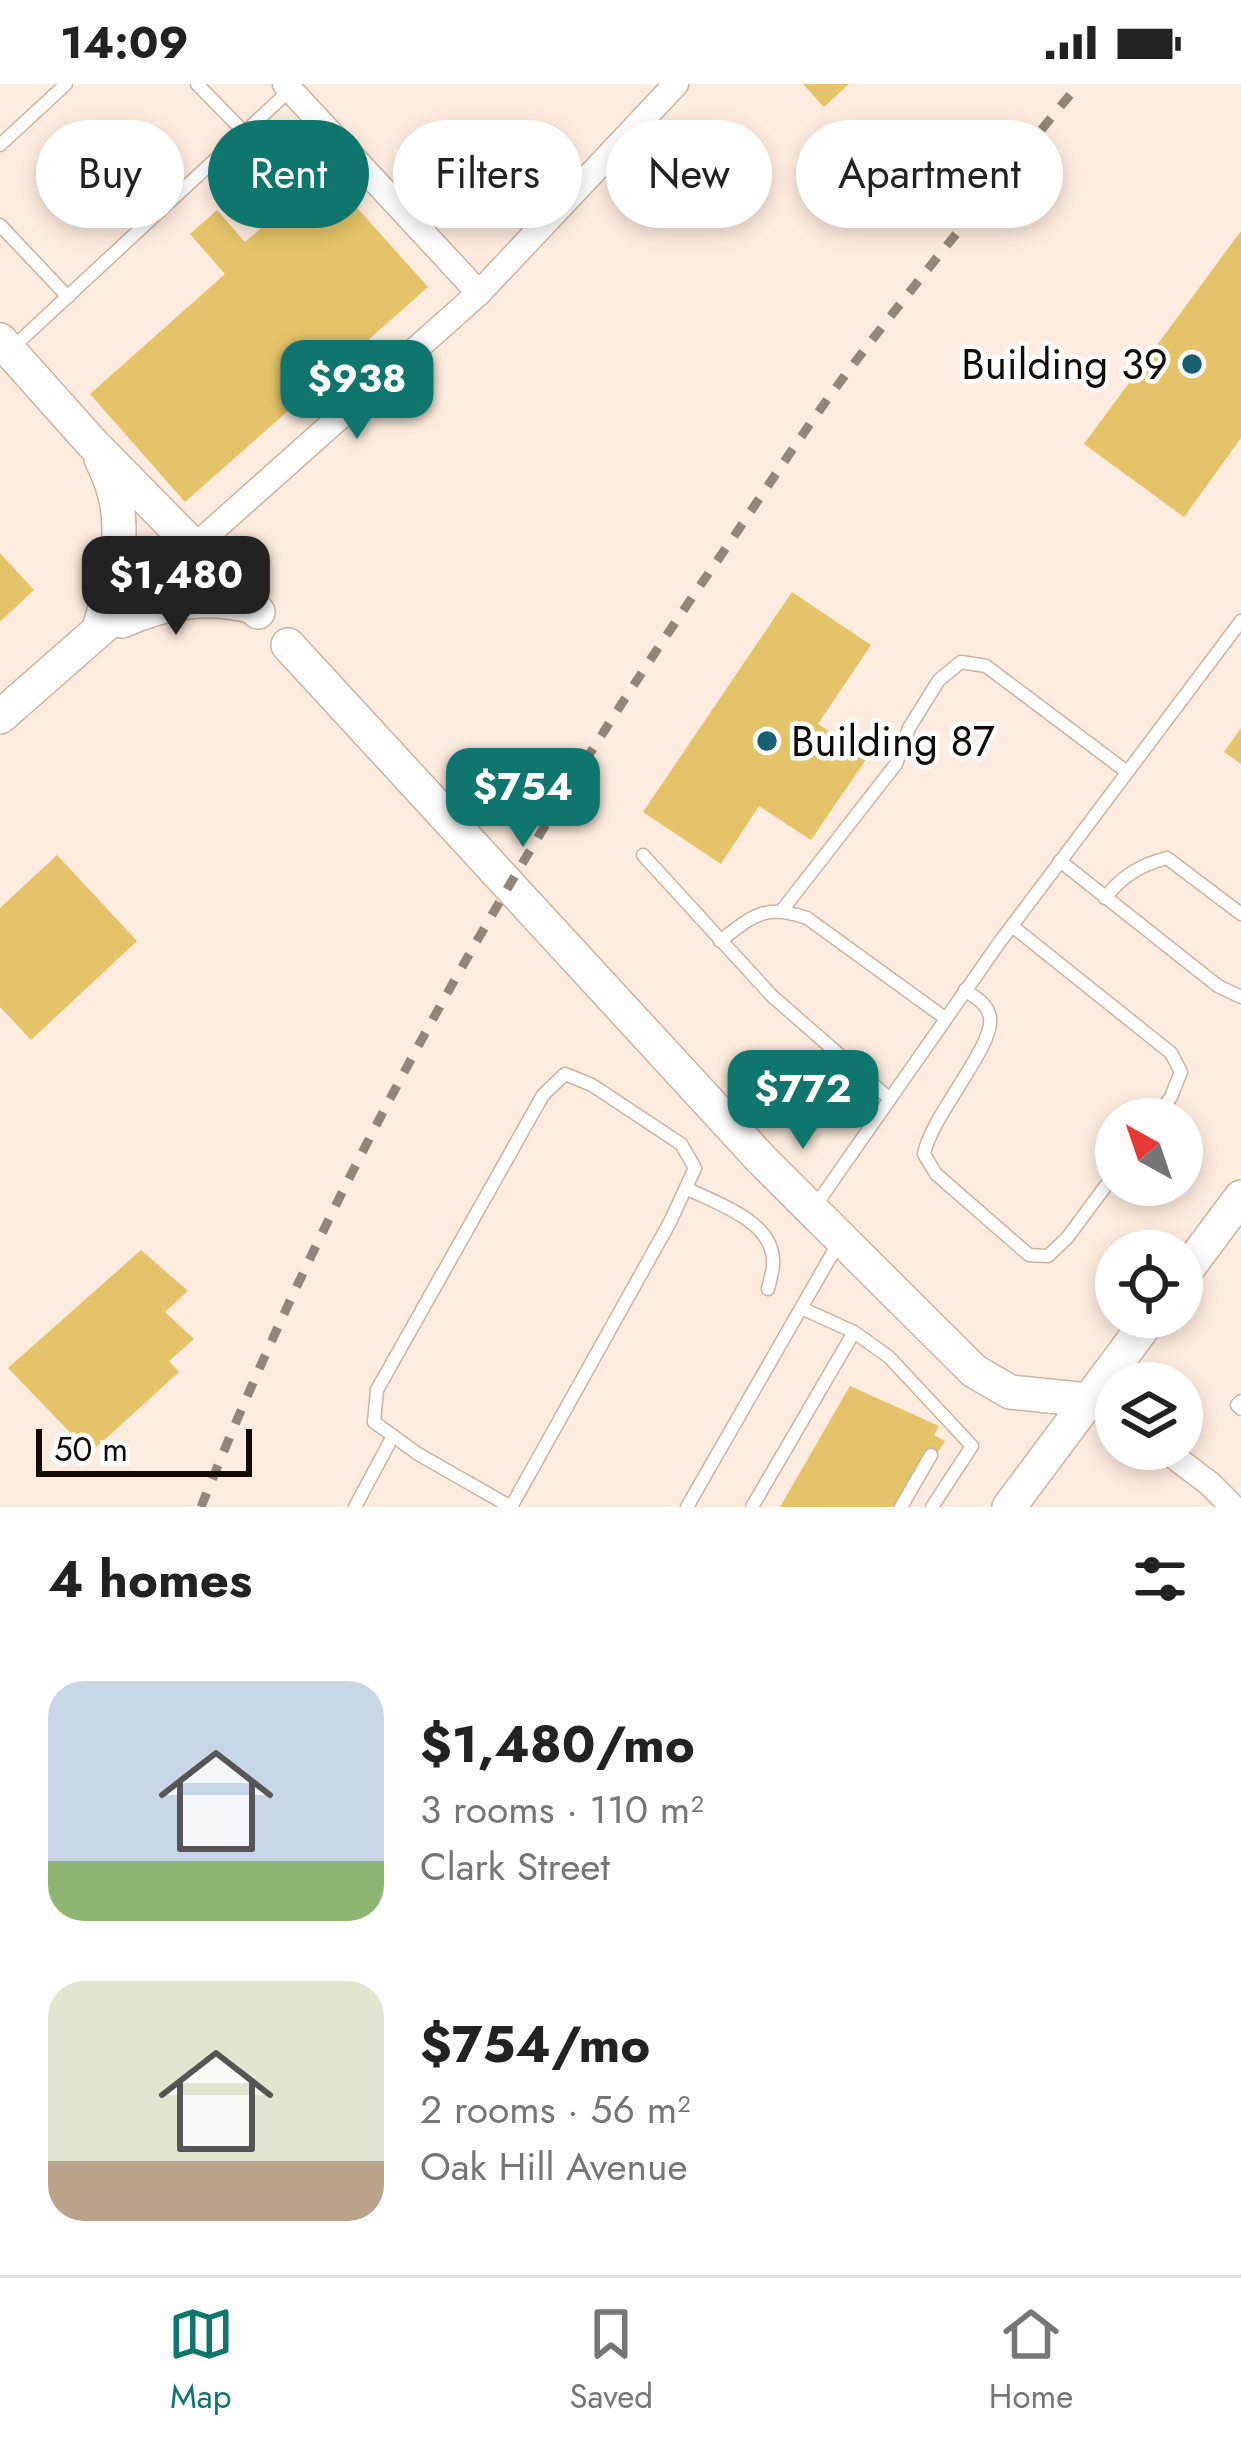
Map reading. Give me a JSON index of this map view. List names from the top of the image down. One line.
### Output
{"places":["Building 39","Building 87"],"scale_bar":"50 m","north":"top left","page":{"status":"14:09","chip":["Buy","Rent","Filters","New","Apartment"],"price":["$938","$1,480","$754","$772"],"scale":"50 m","heading":"4 homes","list":[{"name":"$1,480/mo","note":"3 rooms · 110 m² · Clark Street"},{"name":"$754/mo","note":"2 rooms · 56 m² · Oak Hill Avenue"}],"tabs":["Map","Saved","Home"]}}
